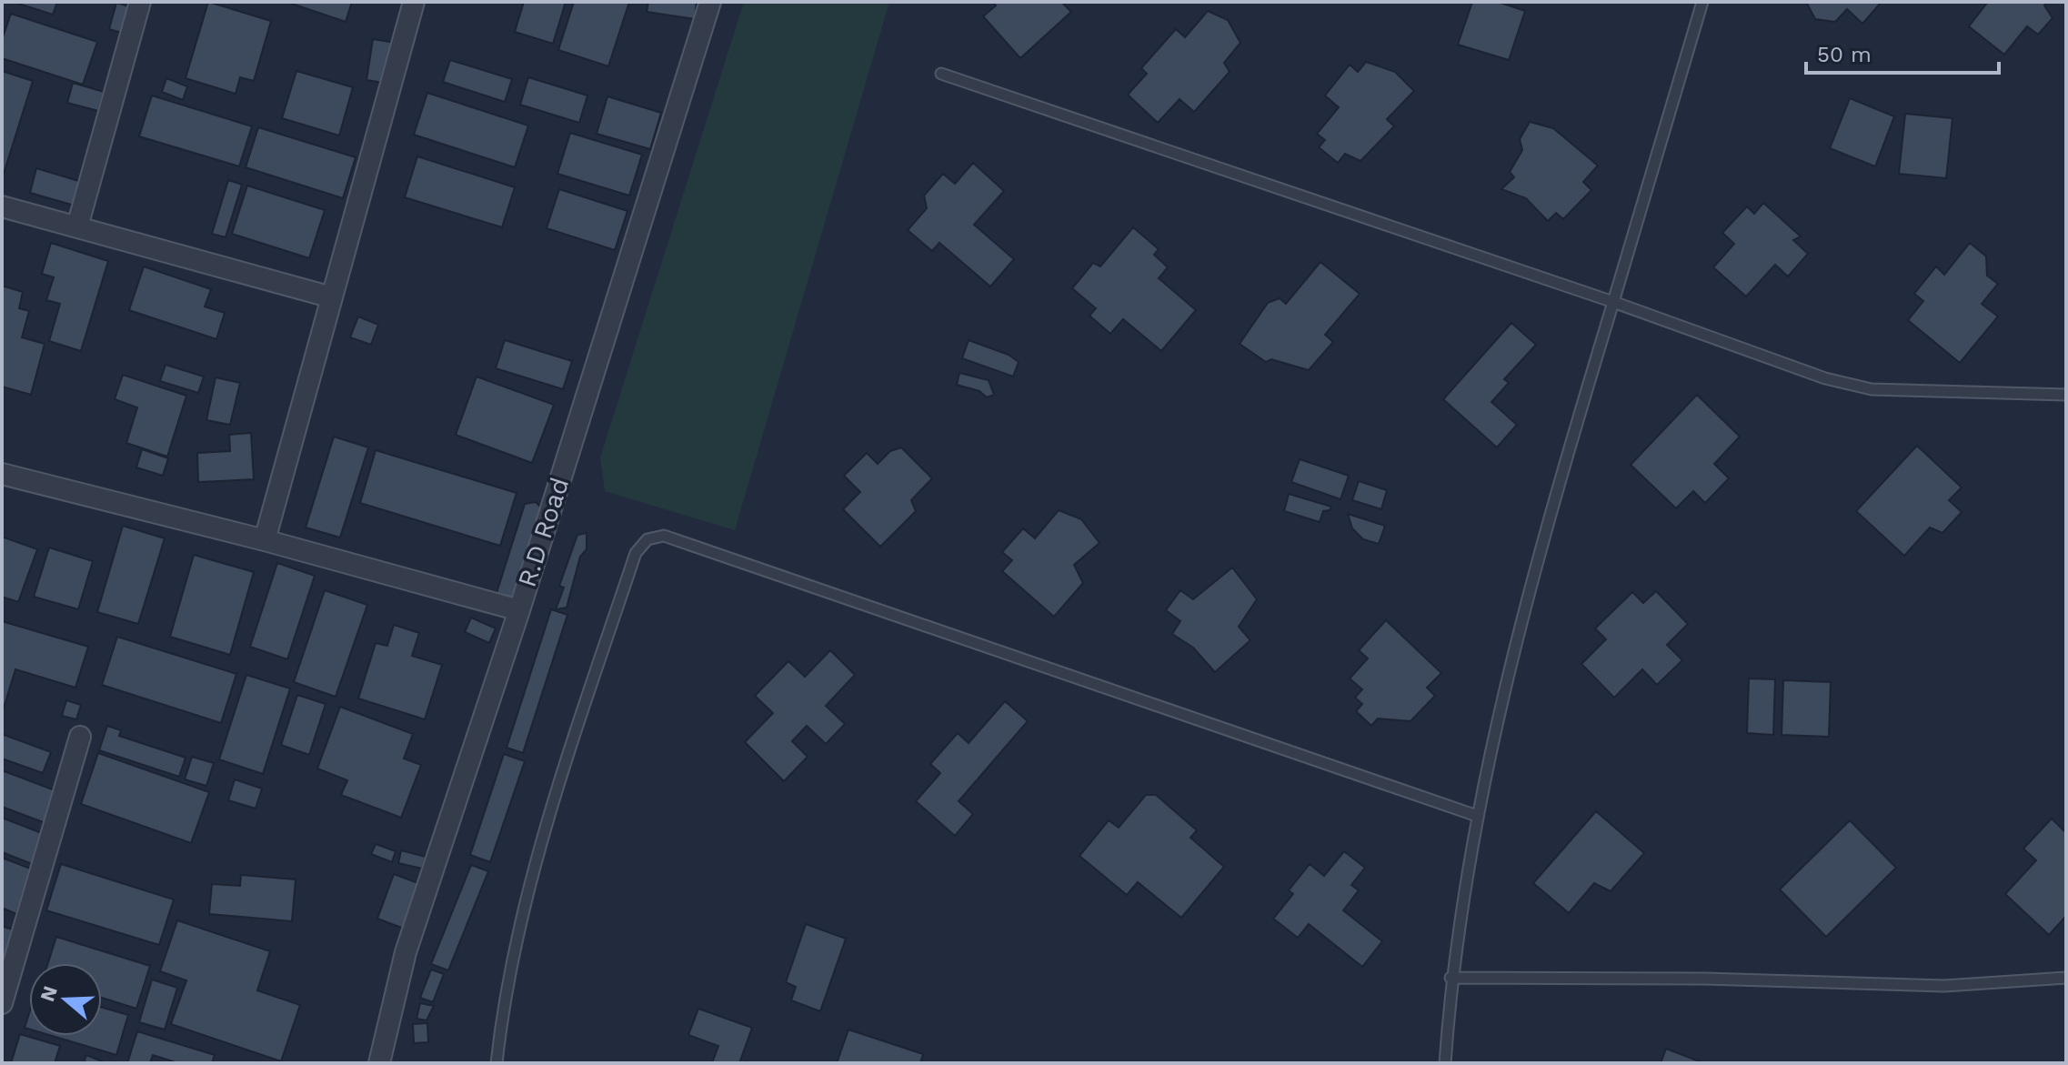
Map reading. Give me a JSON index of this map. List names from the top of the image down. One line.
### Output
{"streets":{"street":["R.D Road"]},"scale_bar":"50 m","north":"left"}
